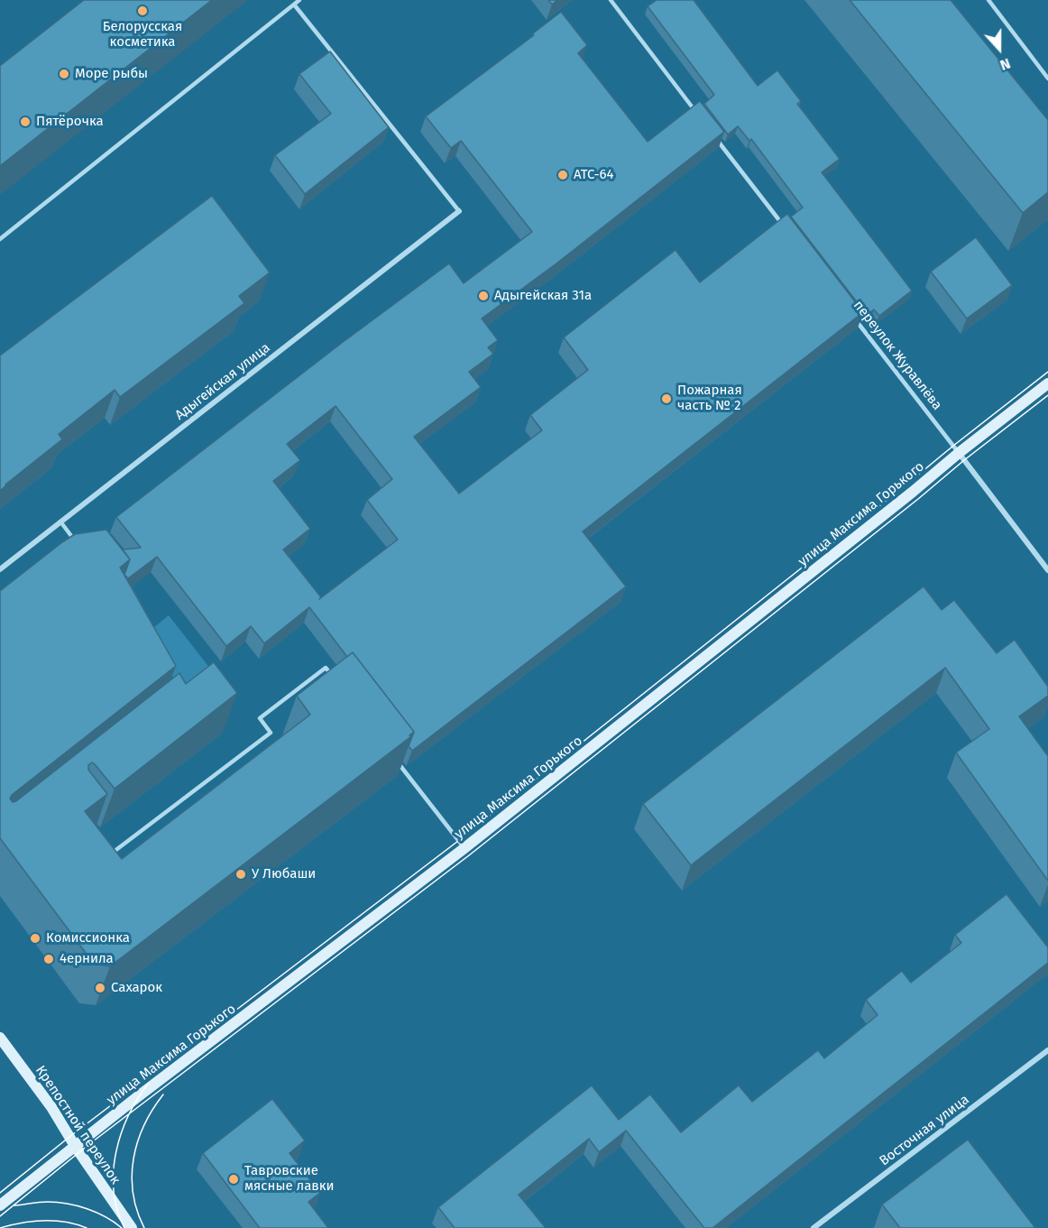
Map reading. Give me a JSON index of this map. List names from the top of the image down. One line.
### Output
{"streets":{"main road":["улица Максима Горького","Крепостной переулок"],"street":["переулок Журавлёва","Адыгейская улица","Восточная улица"]},"crossings":[["переулок Журавлёва","улица Максима Горького"],["улица Максима Горького","Крепостной переулок"]],"places":["Белорусская косметика","Море рыбы","Пятёрочка","АТС-64","Адыгейская 31а","Пожарная часть № 2","У Любаши","Комиссионка","4ернила","Сахарок","Тавровские мясные лавки"],"north":"bottom"}
